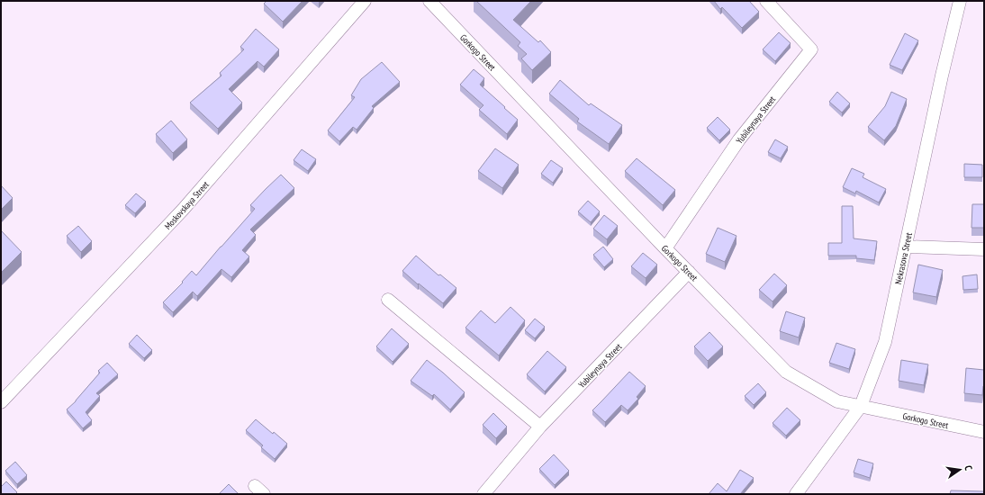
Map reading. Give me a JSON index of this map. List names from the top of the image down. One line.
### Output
{"streets":{"street":["Gorkogo Street","Yubileynaya Street","Moskovskaya Street","Nekrasova Street"]},"crossings":[["Gorkogo Street","Yubileynaya Street"],["Gorkogo Street","Nekrasova Street"]],"north":"right"}
